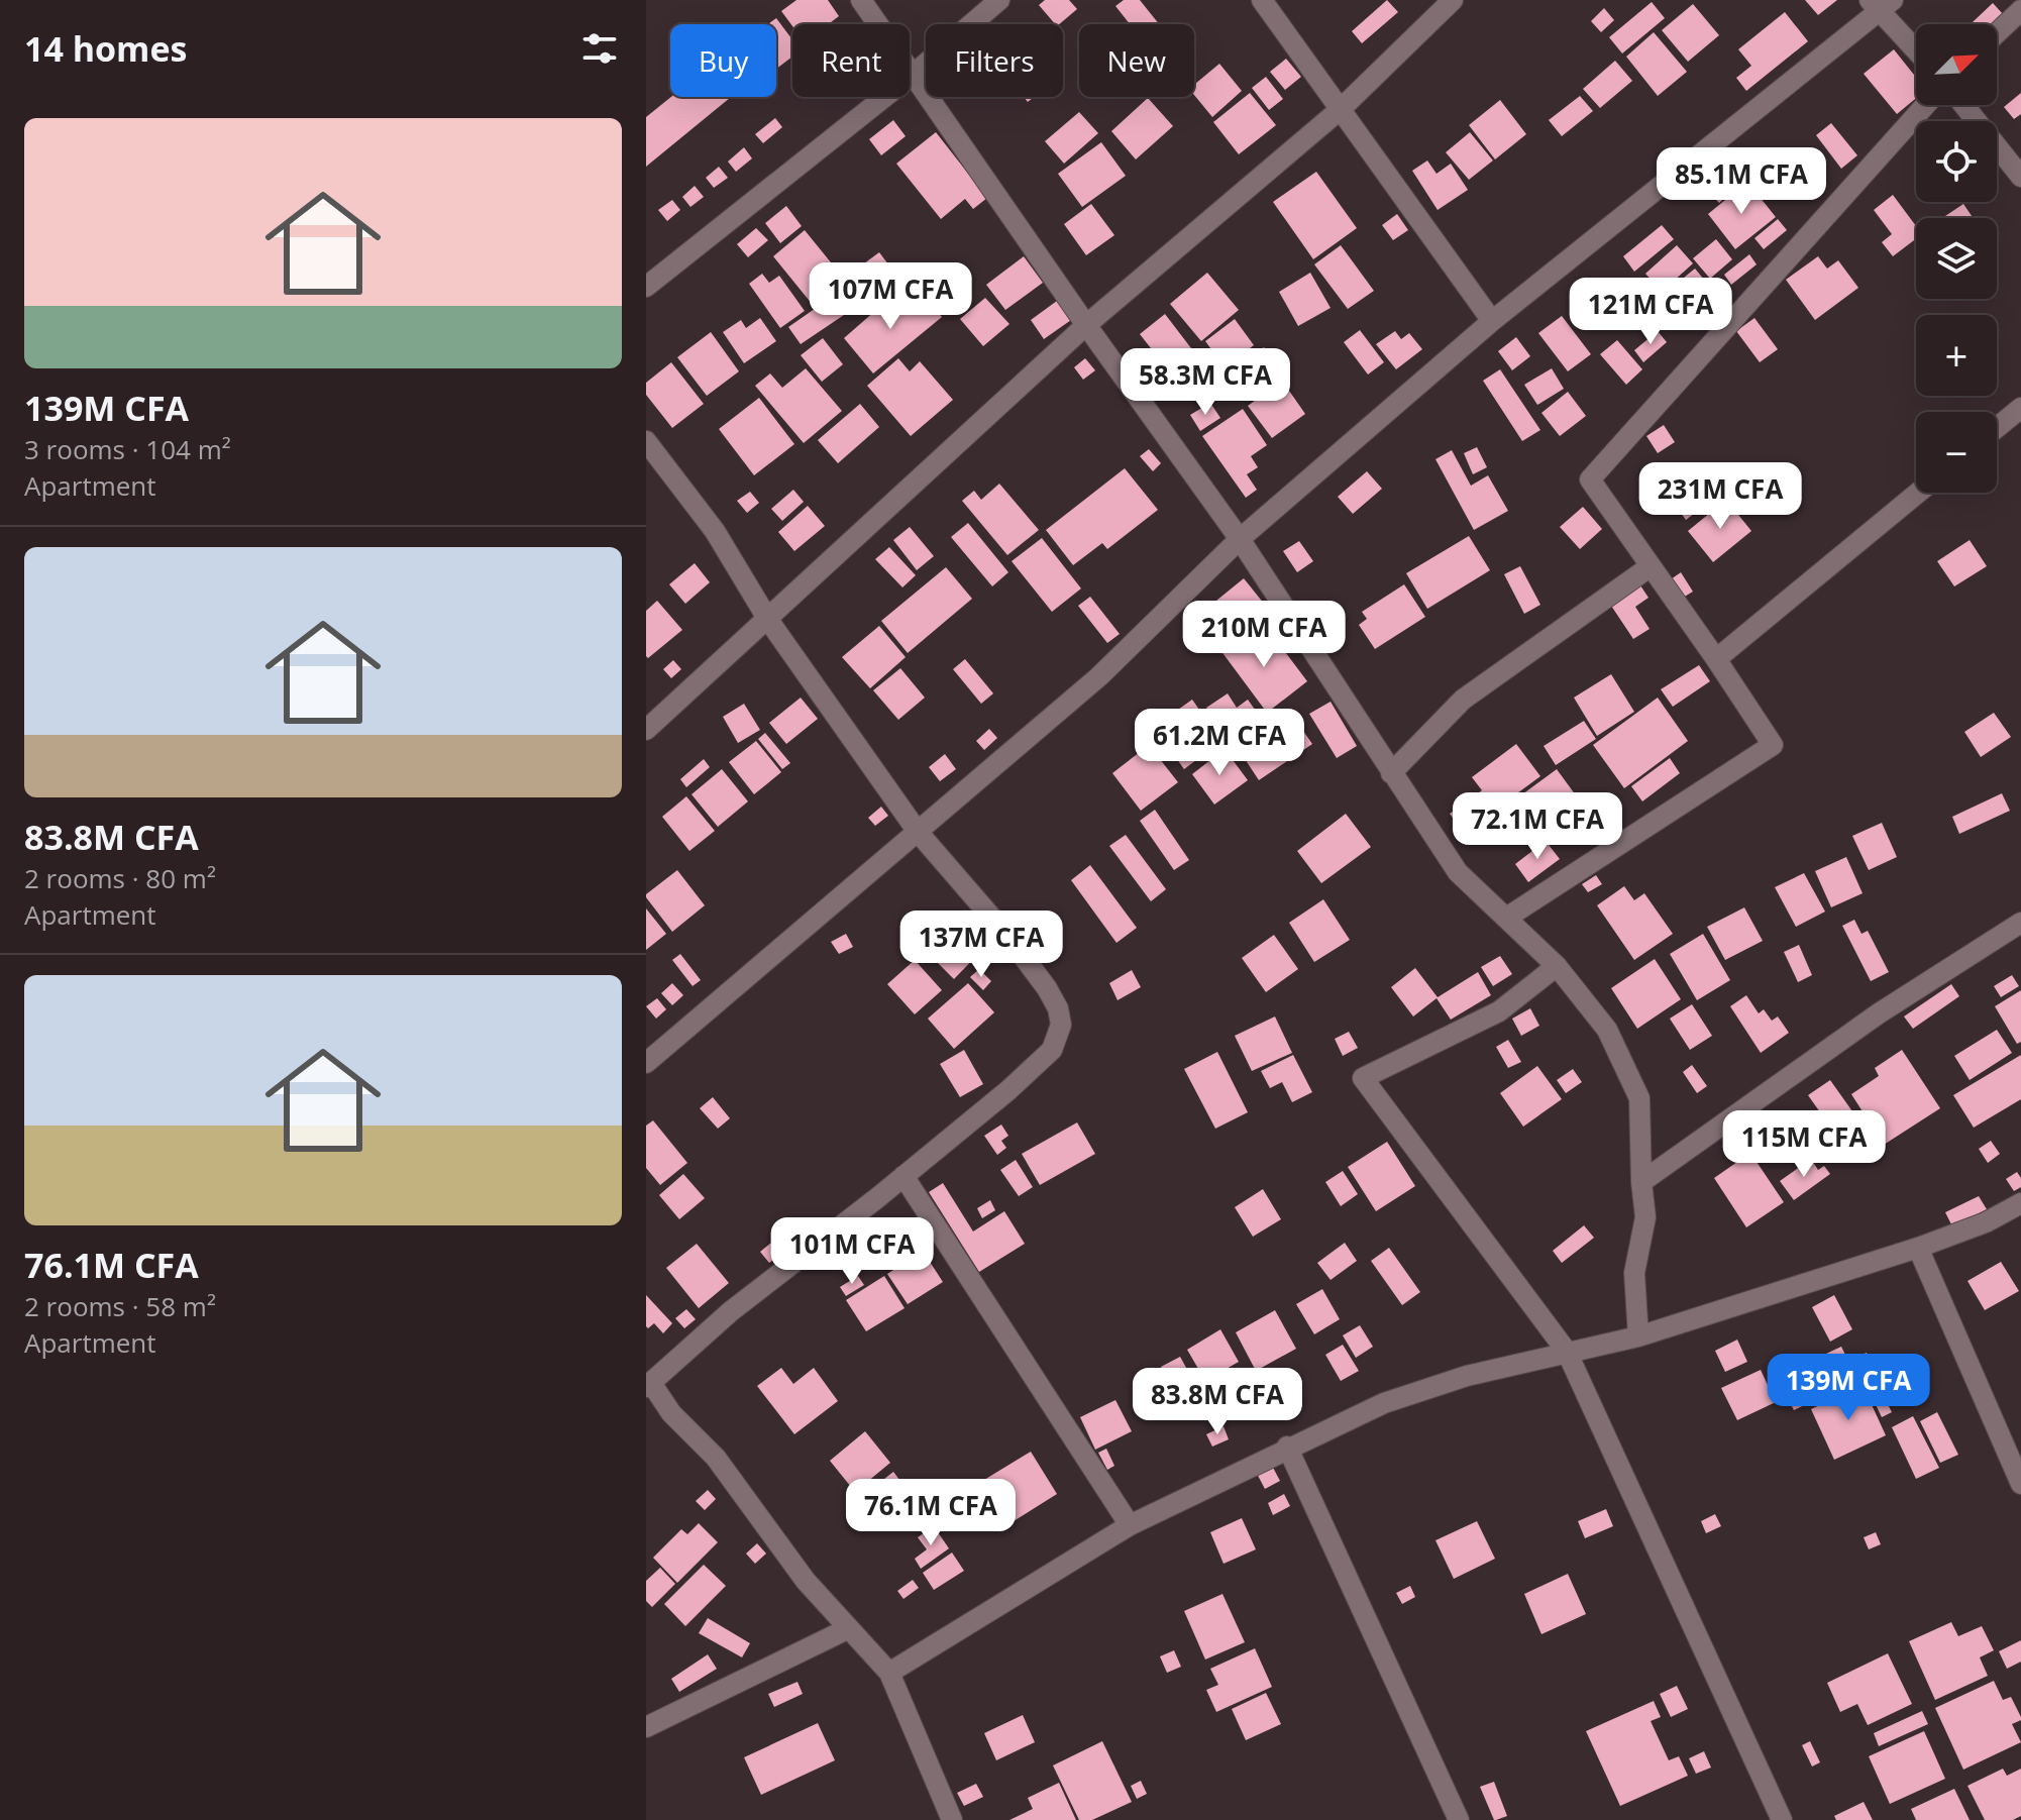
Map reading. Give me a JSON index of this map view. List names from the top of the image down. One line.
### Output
{"north":"top right","page":{"heading":"14 homes","map_buttons":["+","−"],"chip":["Buy","Rent","Filters","New"],"list":[{"name":"139M CFA","note":"3 rooms · 104 m² · Apartment"},{"name":"83.8M CFA","note":"2 rooms · 80 m² · Apartment"},{"name":"76.1M CFA","note":"2 rooms · 58 m² · Apartment"}],"price":["85.1M CFA","107M CFA","121M CFA","58.3M CFA","231M CFA","210M CFA","61.2M CFA","72.1M CFA","137M CFA","115M CFA","101M CFA","139M CFA","83.8M CFA","76.1M CFA"]}}
